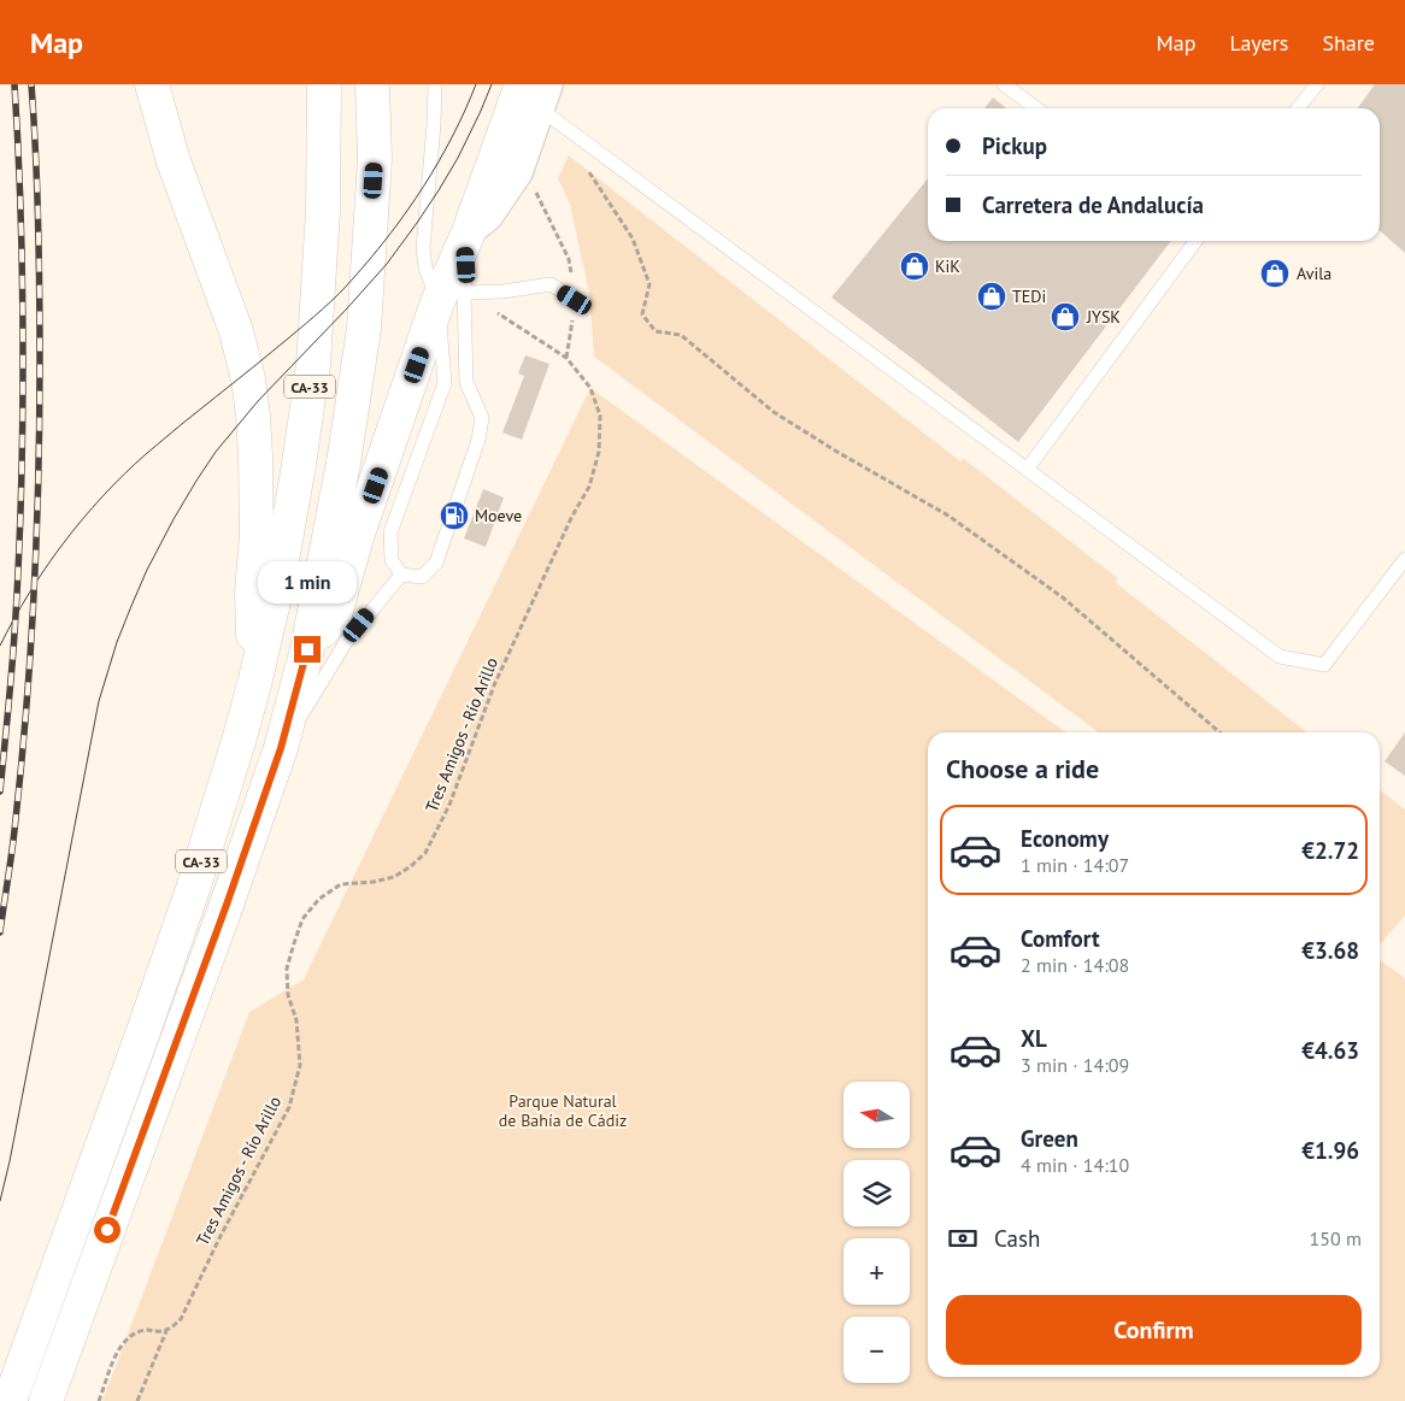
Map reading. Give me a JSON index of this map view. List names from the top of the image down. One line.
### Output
{"streets":{"highway":["CA-33"],"path":["Tres Amigos - Río Arillo"]},"parks":["Parque Natural de Bahía de Cádiz"],"places":{"shop":["KiK","Avila","TEDi","JYSK"],"fuel station":["Moeve"]},"north":"left","page":{"header":"Map","nav":["Map","Layers","Share"],"banner":["Pickup","Carretera de Andalucía"],"bubble":"1 min","heading":"Choose a ride","list":[{"name":"Economy","note":"1 min · 14:07","value":"€2.72"},{"name":"Comfort","note":"2 min · 14:08","value":"€3.68"},{"name":"XL","note":"3 min · 14:09","value":"€4.63"},{"name":"Green","note":"4 min · 14:10","value":"€1.96"}],"map_buttons":["+","−"],"pay":["Cash","150 m"],"buttons":"Confirm"}}
